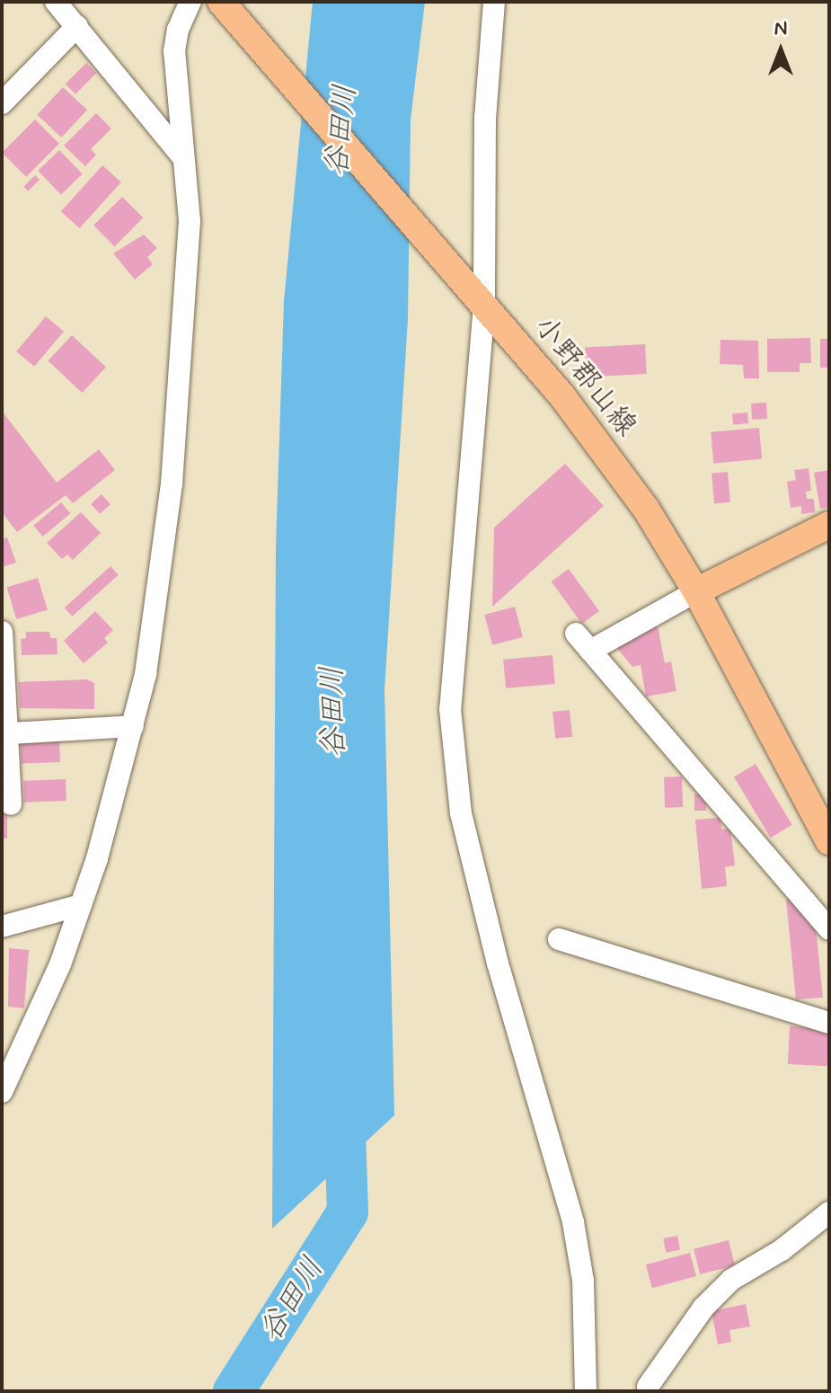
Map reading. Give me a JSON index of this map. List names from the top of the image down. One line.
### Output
{"streets":{"main road":["小野郡山線"]},"water":["谷田川"],"north":"top"}
